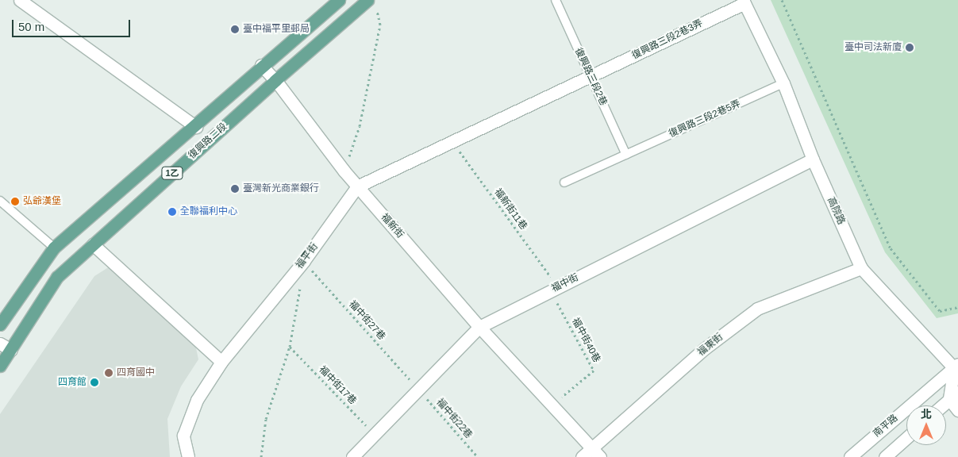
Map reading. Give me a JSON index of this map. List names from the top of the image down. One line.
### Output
{"streets":{"main road":["復興路二段","1乙"],"street":["復興路三段2巷3弄","高院路","福新街","福平街","福中街","福東街","南平路"],"lane":["復興路三段2巷","復興路三段2巷5弄"],"path":["福新街11巷","福中街27巷","福中街40巷","福中街17巷","福中街22巷"]},"crossings":[["復興路三段2巷3弄","復興路三段2巷"],["復興路三段2巷3弄","高院路"],["復興路三段2巷","復興路三段2巷5弄"],["復興路三段2巷5弄","高院路"],["福新街11巷","福中街"],["福新街11巷","福中街40巷"],["高院路","福中街"],["高院路","福東街"],["高院路","南平路"],["福新街","福平街"],["福新街","福中街"],["福新街","福中街40巷"],["福新街","福東街"],["福平街","福中街27巷"],["福中街","福中街27巷"],["福中街","福中街40巷"],["福中街","福中街17巷"],["福中街","福中街22巷"],["福中街27巷","福中街22巷"]],"places":["臺中福平里郵局","臺中司法新廈","臺灣新光商業銀行","弘爺漢堡","全聯福利中心","四育國中","四育館"],"scale_bar":"50 m","north":"top"}
